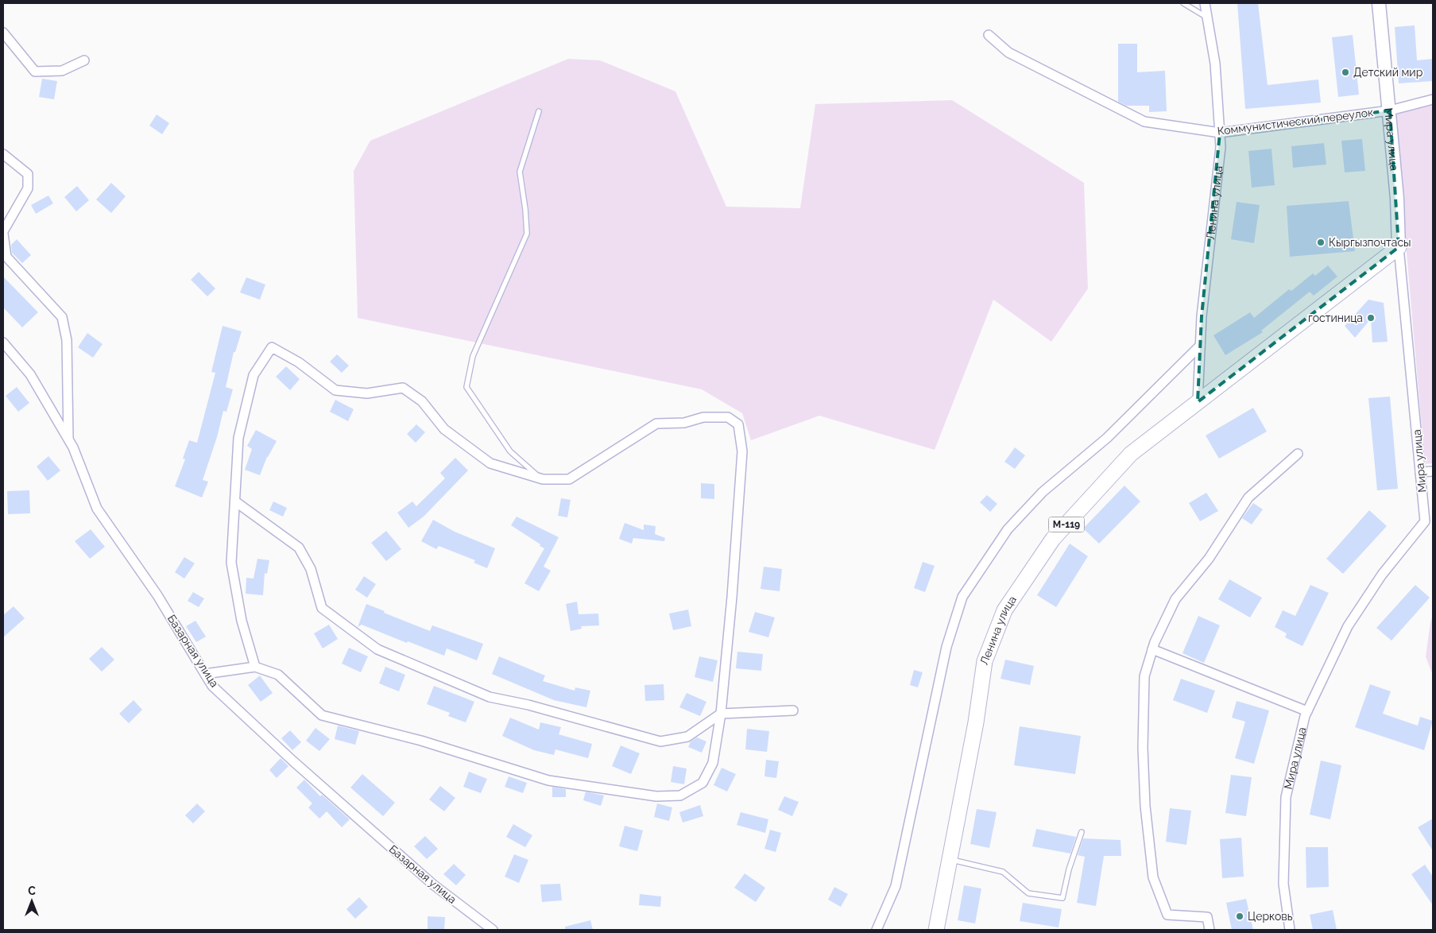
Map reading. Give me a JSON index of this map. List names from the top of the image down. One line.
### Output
{"streets":{"main road":["Ленина улица","М-119"],"street":["Коммунистический переулок","Мира улица","Базарная улица"]},"crossings":[["Коммунистический переулок","Мира улица"],["Коммунистический переулок","Ленина улица"],["Мира улица","Ленина улица"]],"places":["Детский мир","Кыргызпочтасы","гостиница","Церковь"],"north":"top"}
